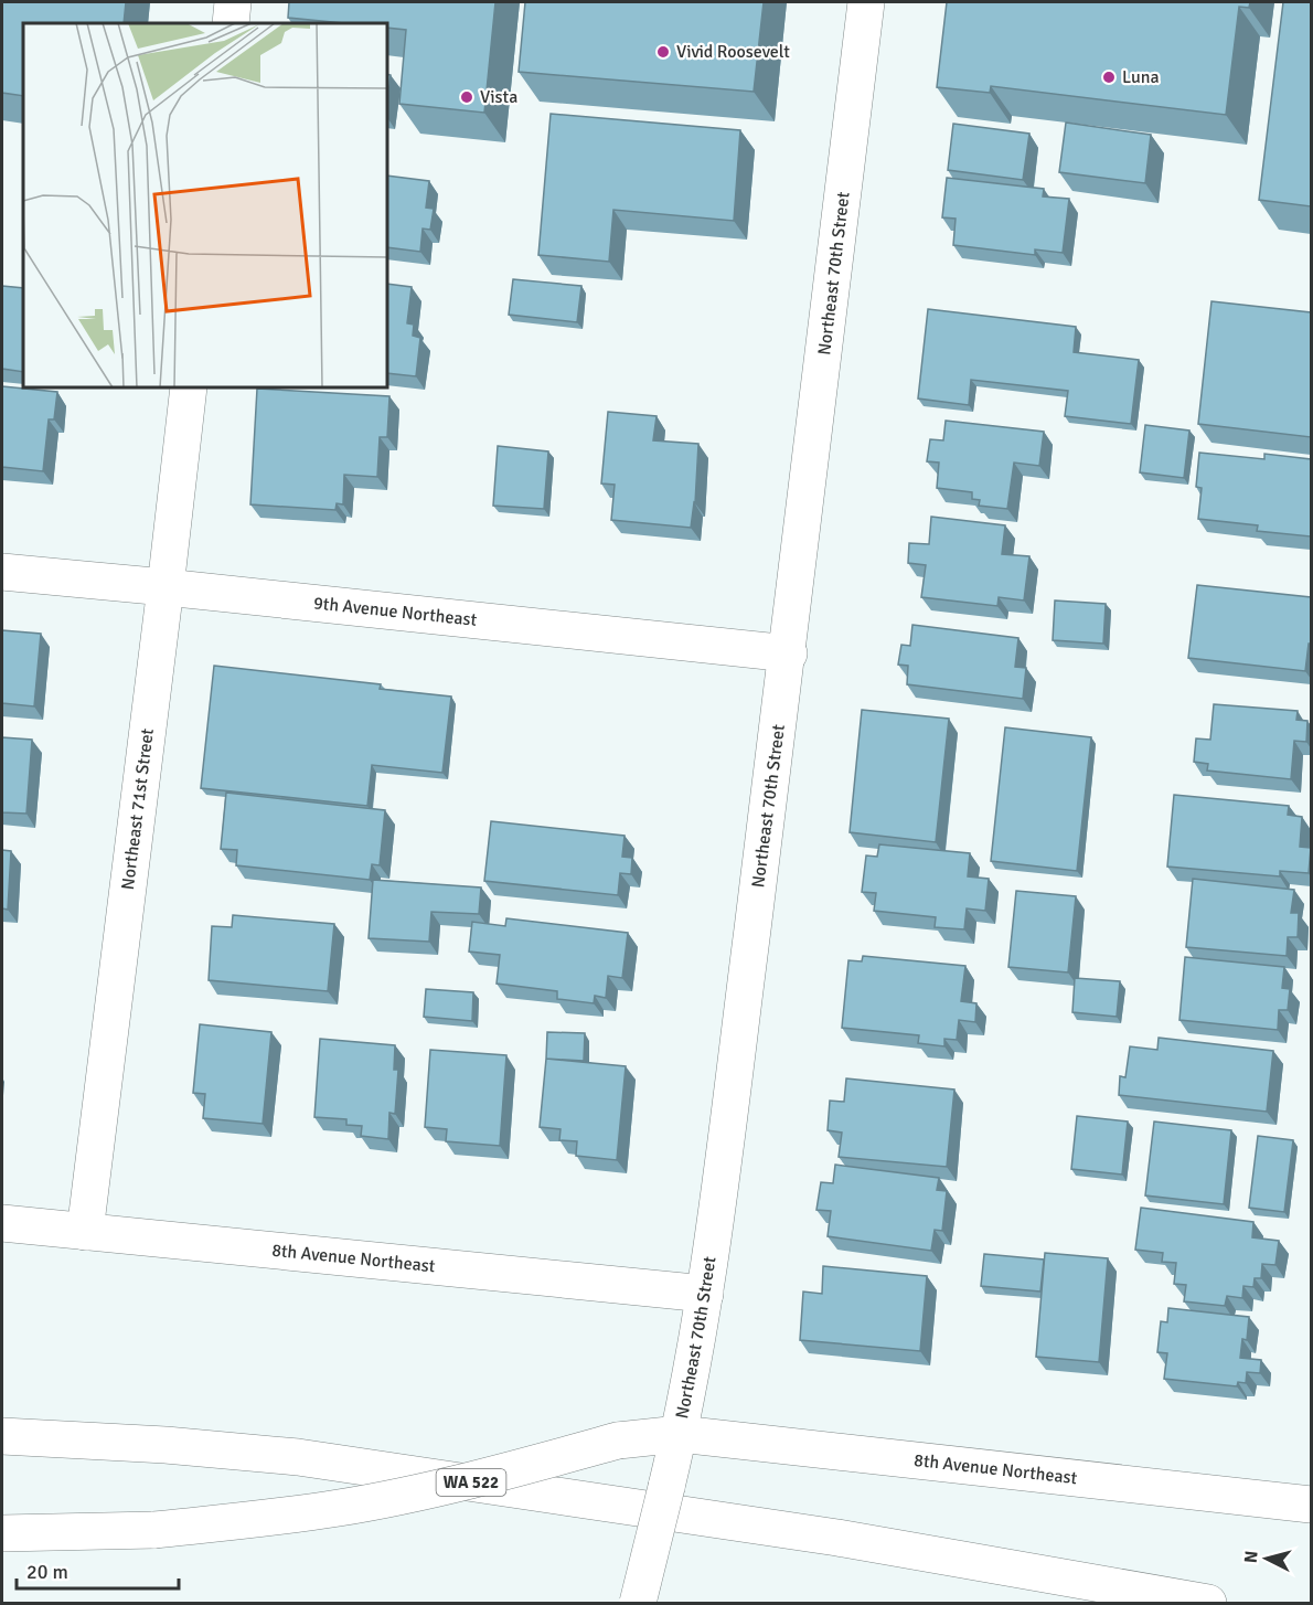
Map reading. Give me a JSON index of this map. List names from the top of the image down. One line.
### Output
{"streets":{"main road":["Northeast 70th Street","9th Avenue Northeast","Northeast 71st Street","8th Avenue Northeast","WA 522"]},"crossings":[["Northeast 70th Street","9th Avenue Northeast"],["Northeast 70th Street","8th Avenue Northeast"],["Northeast 70th Street","WA 522"],["9th Avenue Northeast","Northeast 71st Street"],["Northeast 71st Street","8th Avenue Northeast"]],"places":["Vivid Roosevelt","Luna","Vista"],"scale_bar":"20 m","north":"left"}
